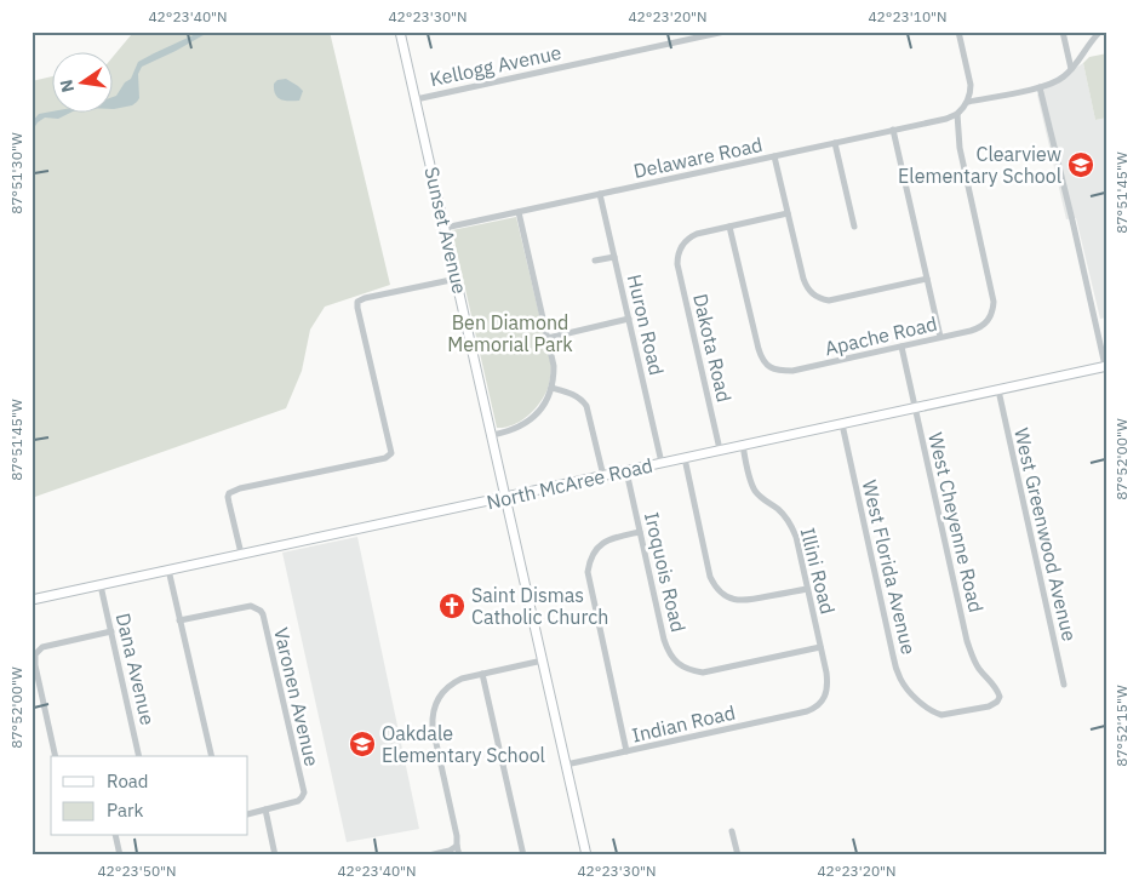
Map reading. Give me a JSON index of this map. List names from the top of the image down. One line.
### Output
{"streets":{"street":["Kellogg Avenue","Delaware Road","Sunset Avenue","Huron Road","Apache Road","Dakota Road","North McAree Road","West Cheyenne Road","West Greenwood Avenue","West Florida Avenue","Illini Road","Iroquois Road","Dana Avenue","Varonen Avenue","Indian Road"]},"crossings":[["Kellogg Avenue","Sunset Avenue"],["Delaware Road","Sunset Avenue"],["Delaware Road","Huron Road"],["Delaware Road","Apache Road"],["Sunset Avenue","North McAree Road"],["Sunset Avenue","Indian Road"],["Huron Road","North McAree Road"],["Apache Road","Dakota Road"],["Apache Road","West Cheyenne Road"],["Dakota Road","North McAree Road"],["North McAree Road","West Cheyenne Road"],["North McAree Road","West Greenwood Avenue"],["North McAree Road","West Florida Avenue"],["North McAree Road","Illini Road"],["North McAree Road","Iroquois Road"],["North McAree Road","Dana Avenue"],["West Cheyenne Road","West Florida Avenue"],["Illini Road","Iroquois Road"],["Illini Road","Indian Road"]],"parks":["Ben Diamond Memorial Park"],"places":{"school or university":["Clearview Elementary School","Oakdale Elementary School"],"church":["Saint Dismas Catholic Church"]},"legend":["Road","Park"],"north":"left","coordinates":["42°23'40\"N","42°23'30\"N","42°23'20\"N","42°23'10\"N","87°51'30\"W","87°51'45\"W","87°52'00\"W","87°52'15\"W","42°23'50\"N"]}
